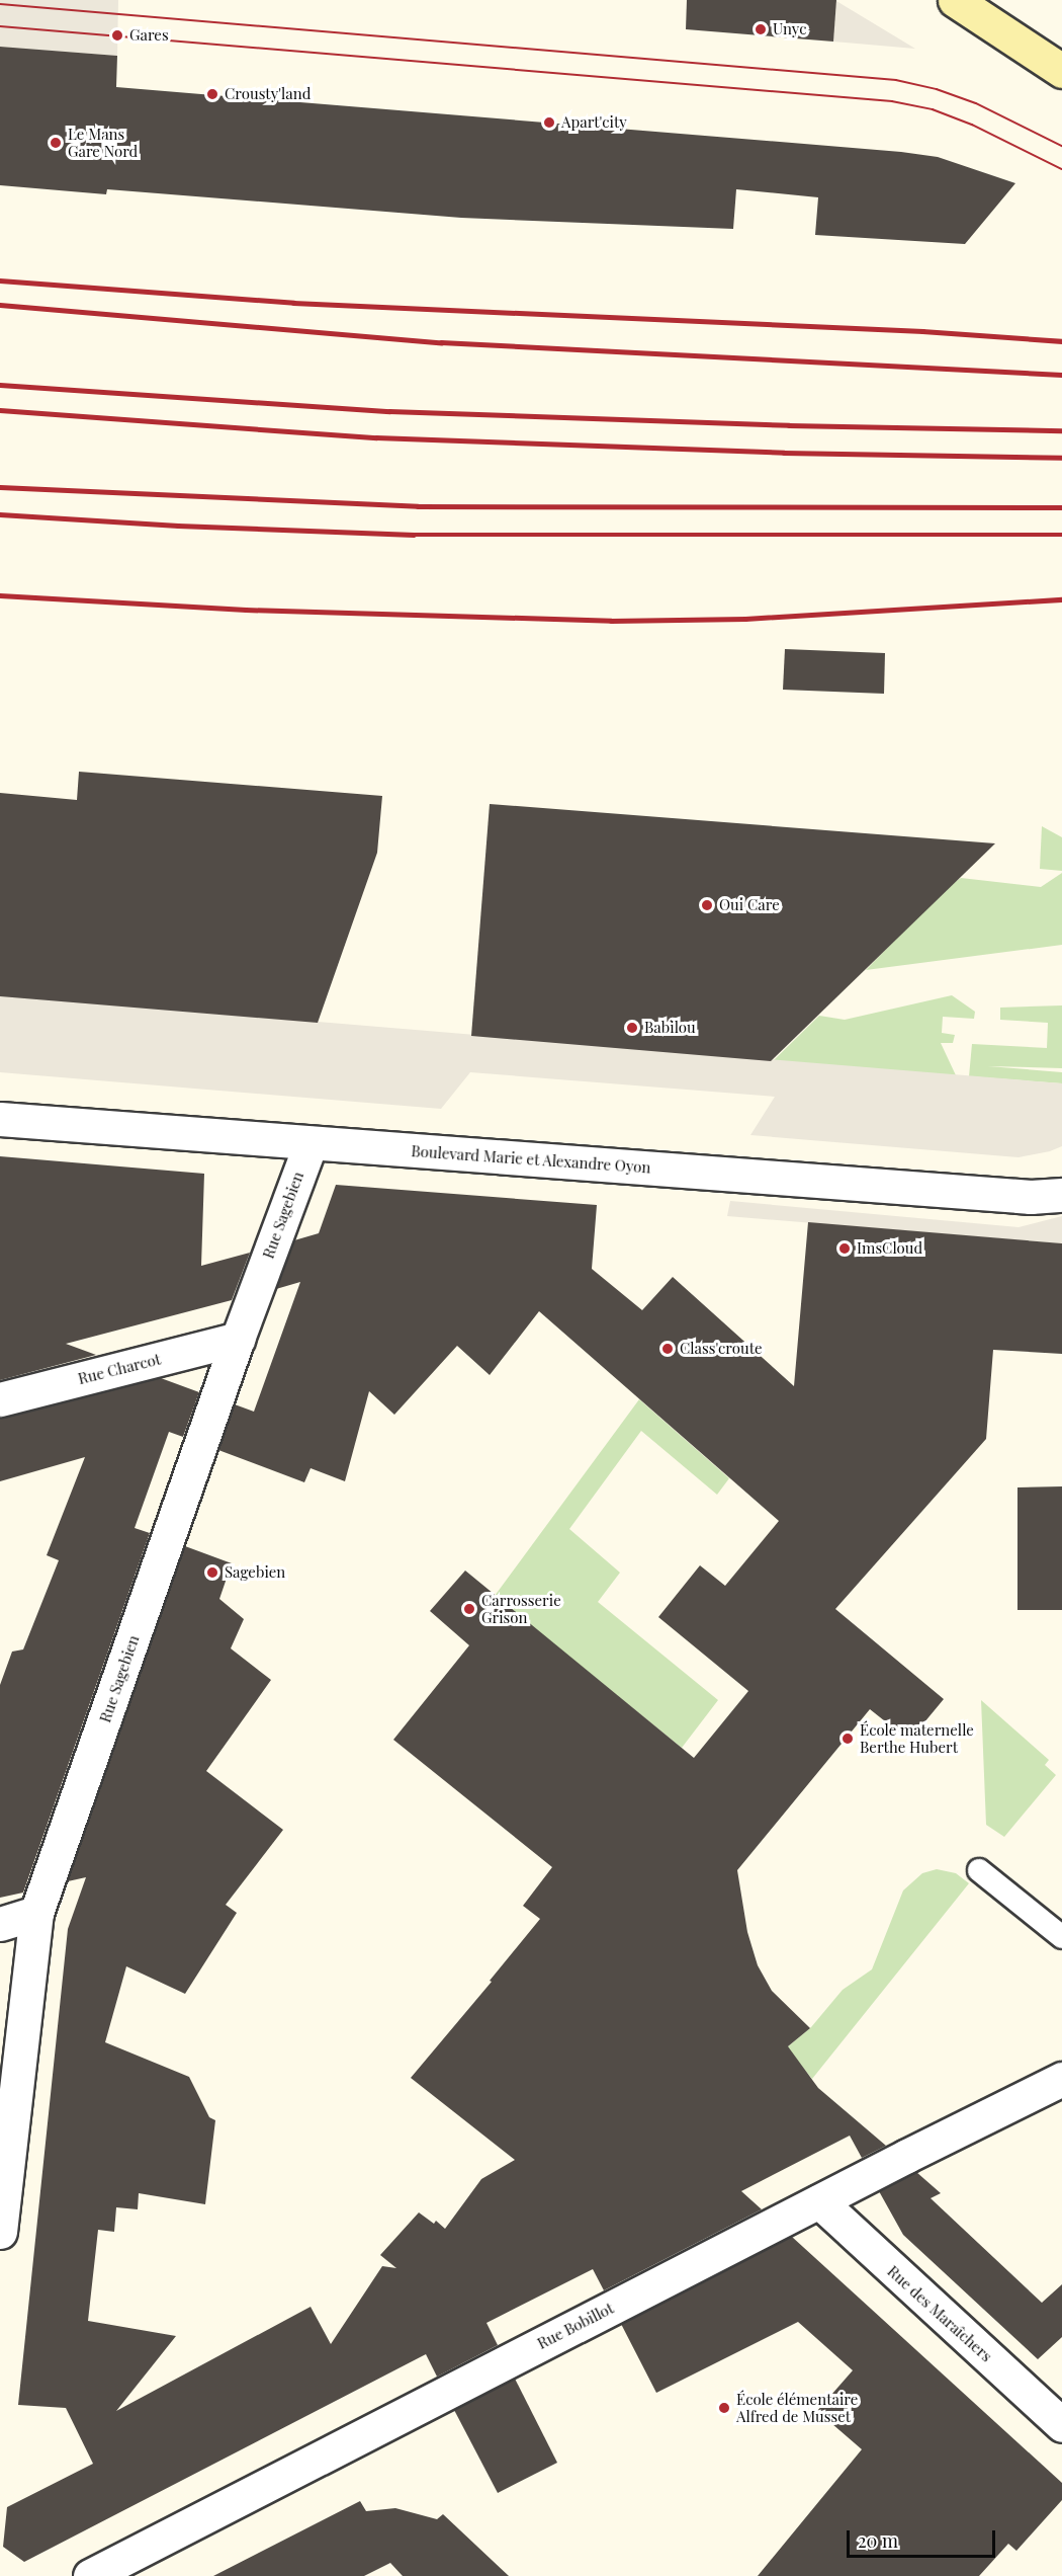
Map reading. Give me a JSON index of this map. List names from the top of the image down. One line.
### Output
{"streets":{"street":["Boulevard Marie et Alexandre Oyon","Rue Sagebien","Rue Charcot","Rue des Maraîchers","Rue Bobillot"]},"crossings":[["Boulevard Marie et Alexandre Oyon","Rue Sagebien"],["Rue Sagebien","Rue Charcot"],["Rue des Maraîchers","Rue Bobillot"]],"places":["Unyc","Gares","Crousty'land","Apart'city","Le Mans Gare Nord","Oui Care","Babilou","ImsCloud","Class'croute","Sagebien","Carrosserie Grison","École maternelle Berthe Hubert","École élémentaire Alfred de Musset"],"scale_bar":"20 m"}
